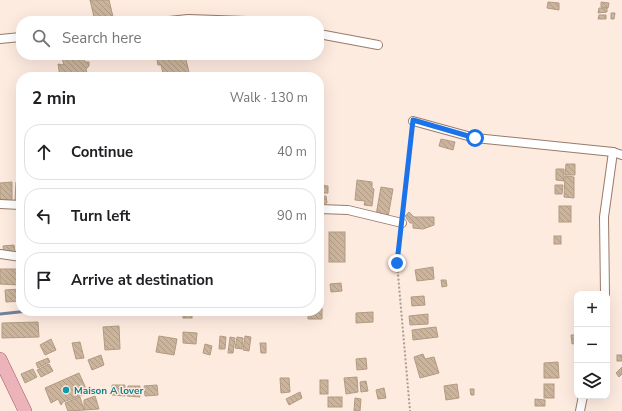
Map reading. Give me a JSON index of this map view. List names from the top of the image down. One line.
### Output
{"places":["Maison A lover"],"page":{"search":"Search here","heading":["2 min","Walk · 130 m"],"list":[["Continue","40 m"],["Turn left","90 m"],"Arrive at destination"],"map_buttons":["+","−"]}}
